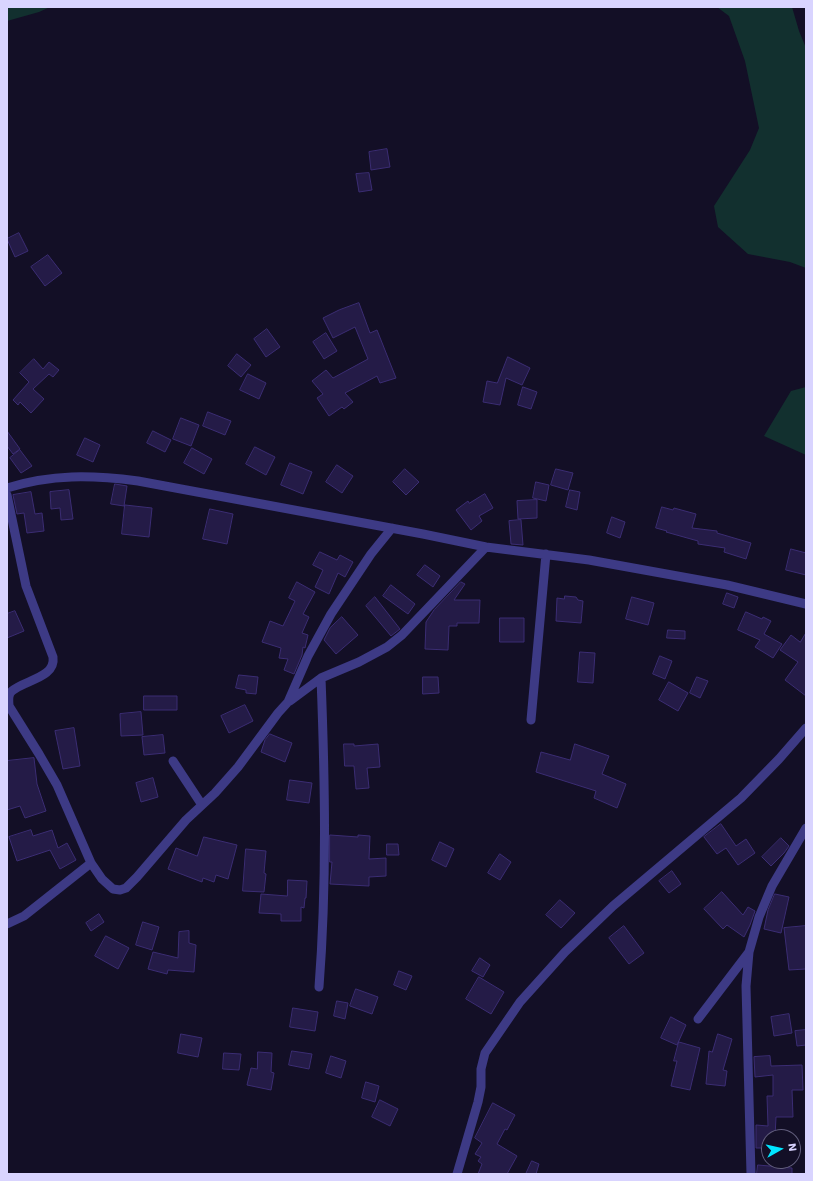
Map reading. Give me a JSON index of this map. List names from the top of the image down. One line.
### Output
{"north":"right"}
